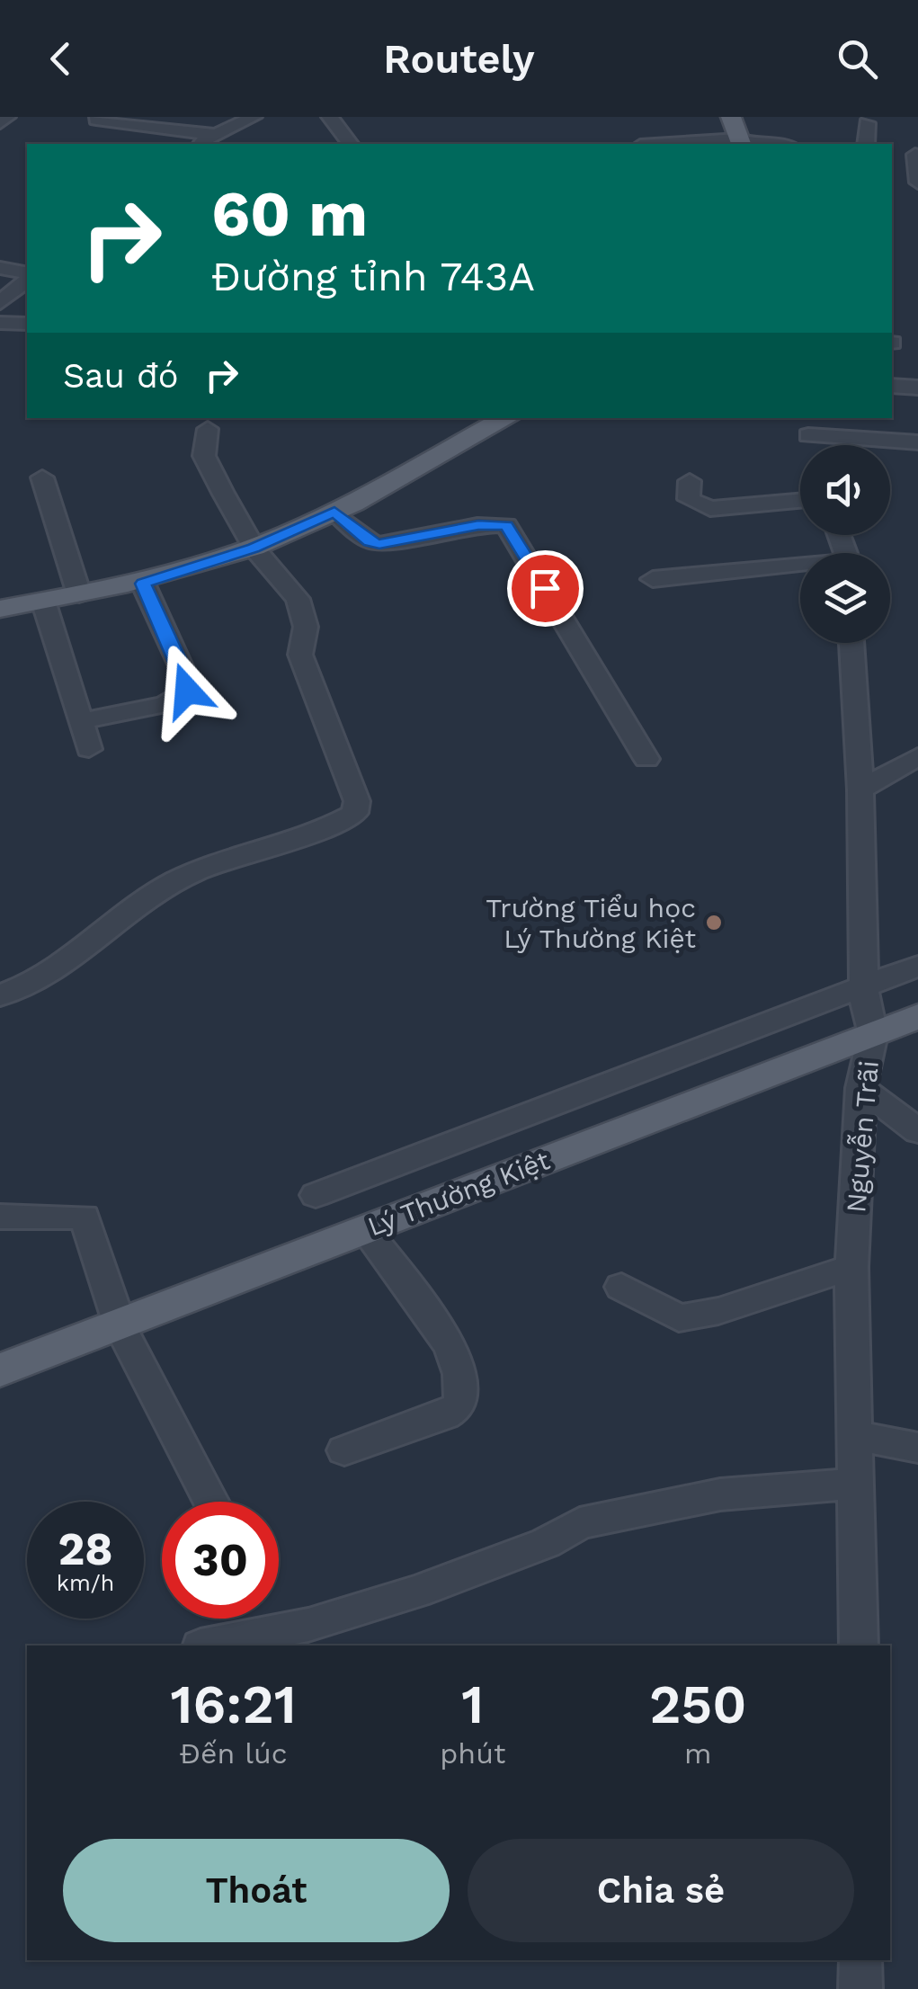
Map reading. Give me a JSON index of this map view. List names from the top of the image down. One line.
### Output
{"streets":{"main road":["Lý Thường Kiệt"],"street":["Nguyễn Trãi"]},"crossings":[["Nguyễn Trãi","Lý Thường Kiệt"]],"places":["Trường Tiểu học Lý Thường Kiệt"],"page":{"header":"Routely","turn":["60 m","Đường tỉnh 743A"],"then":"Sau đó","speed":"28 km/h","limit":"30","eta":["16:21","Đến lúc","1","phút","250","m"],"buttons":["Thoát","Chia sẻ"]}}
